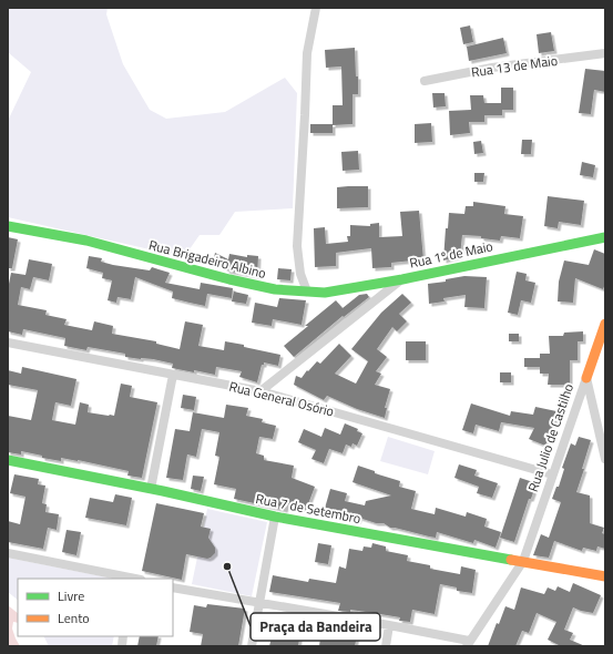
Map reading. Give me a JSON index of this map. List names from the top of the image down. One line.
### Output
{"streets":{"street":["Rua 13 de Maio","Rua 1º de Maio","Rua Brigadeiro Albino","Rua General Osório","Rua Julio de Castilho","Rua 7 de Setembro"]},"crossings":[["Rua 1º de Maio","Rua Brigadeiro Albino"],["Rua 1º de Maio","Rua General Osório"],["Rua General Osório","Rua Julio de Castilho"],["Rua Julio de Castilho","Rua 7 de Setembro"]],"places":["Praça da Bandeira"],"legend":["Livre","Lento"]}
